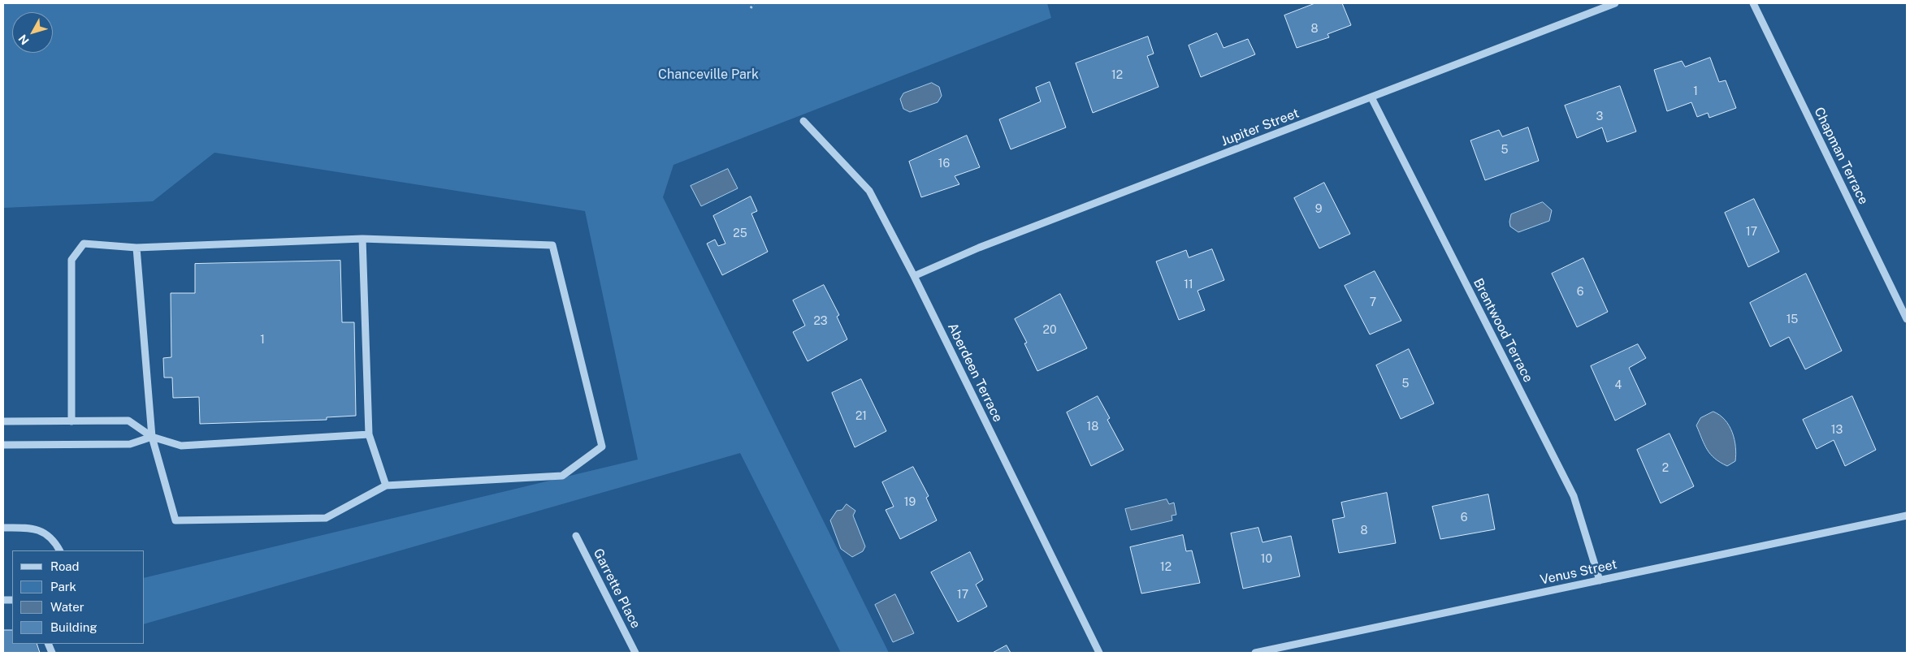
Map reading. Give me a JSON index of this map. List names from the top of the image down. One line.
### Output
{"streets":{"street":["Jupiter Street","Chapman Terrace","Brentwood Terrace","Aberdeen Terrace","Venus Street","Garrette Place"]},"crossings":[["Jupiter Street","Brentwood Terrace"],["Jupiter Street","Aberdeen Terrace"],["Brentwood Terrace","Venus Street"]],"parks":["Chanceville Park"],"house_numbers":["8","12","1","3","5","16","9","17","25","11","6","7","15","23","20","1","5","4","21","18","13","2","19","6","8","10","12","17"],"legend":["Road","Park","Water","Building"],"north":"bottom left"}
